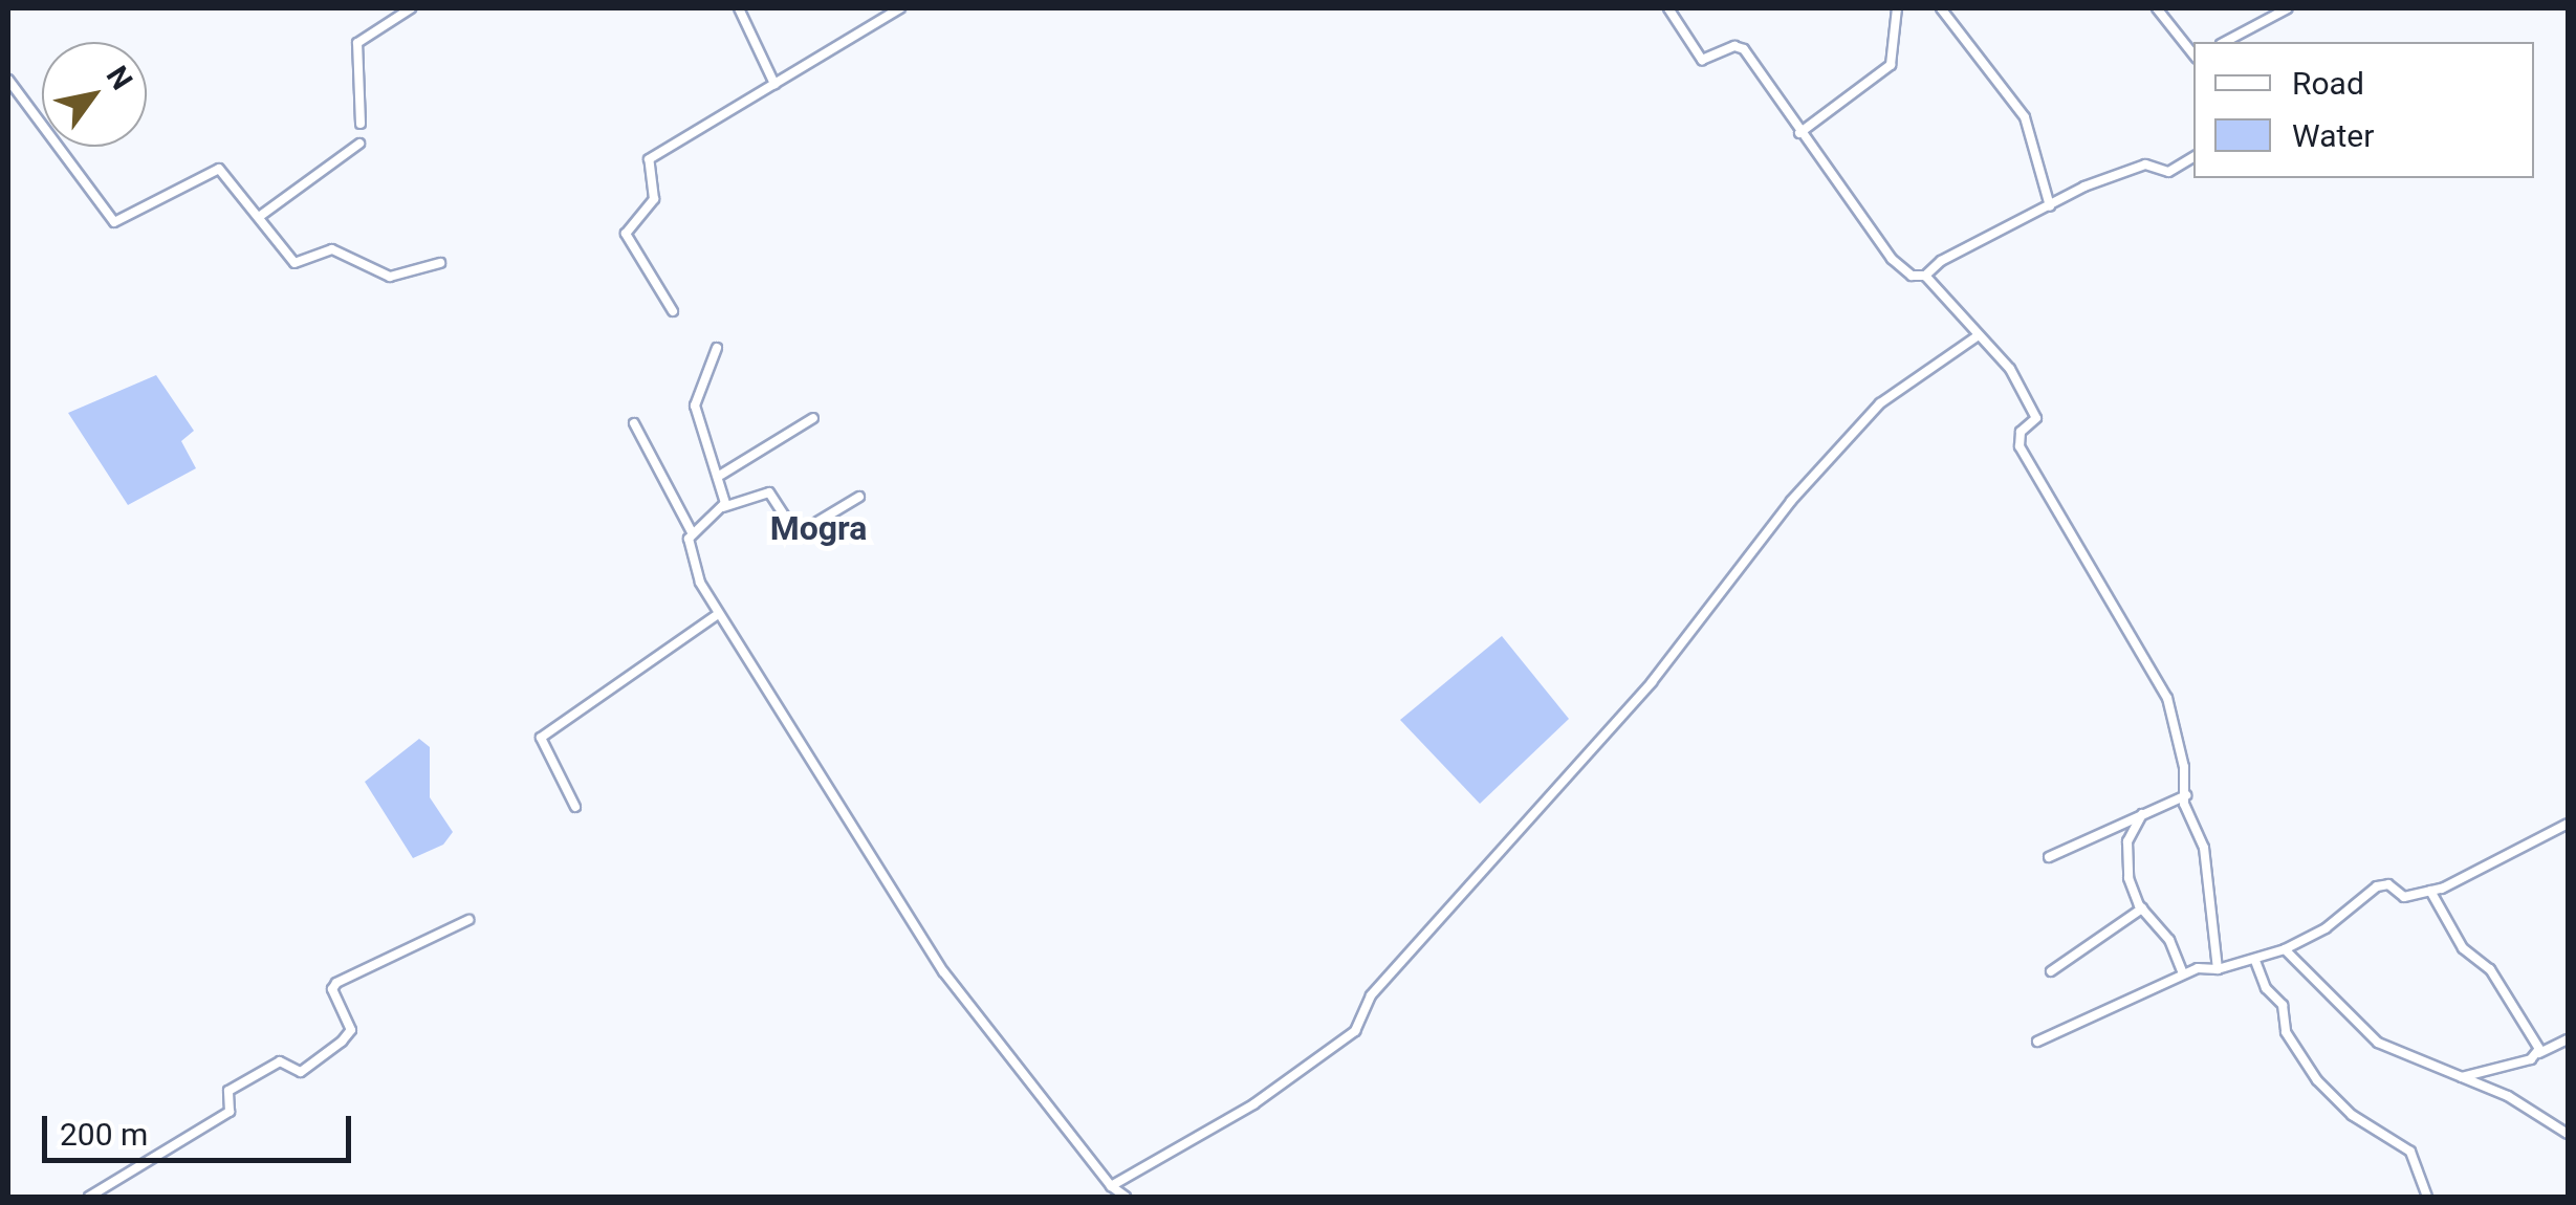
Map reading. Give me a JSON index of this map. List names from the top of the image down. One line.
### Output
{"districts":["Mogra"],"legend":["Road","Water"],"scale_bar":"200 m","north":"top right"}
